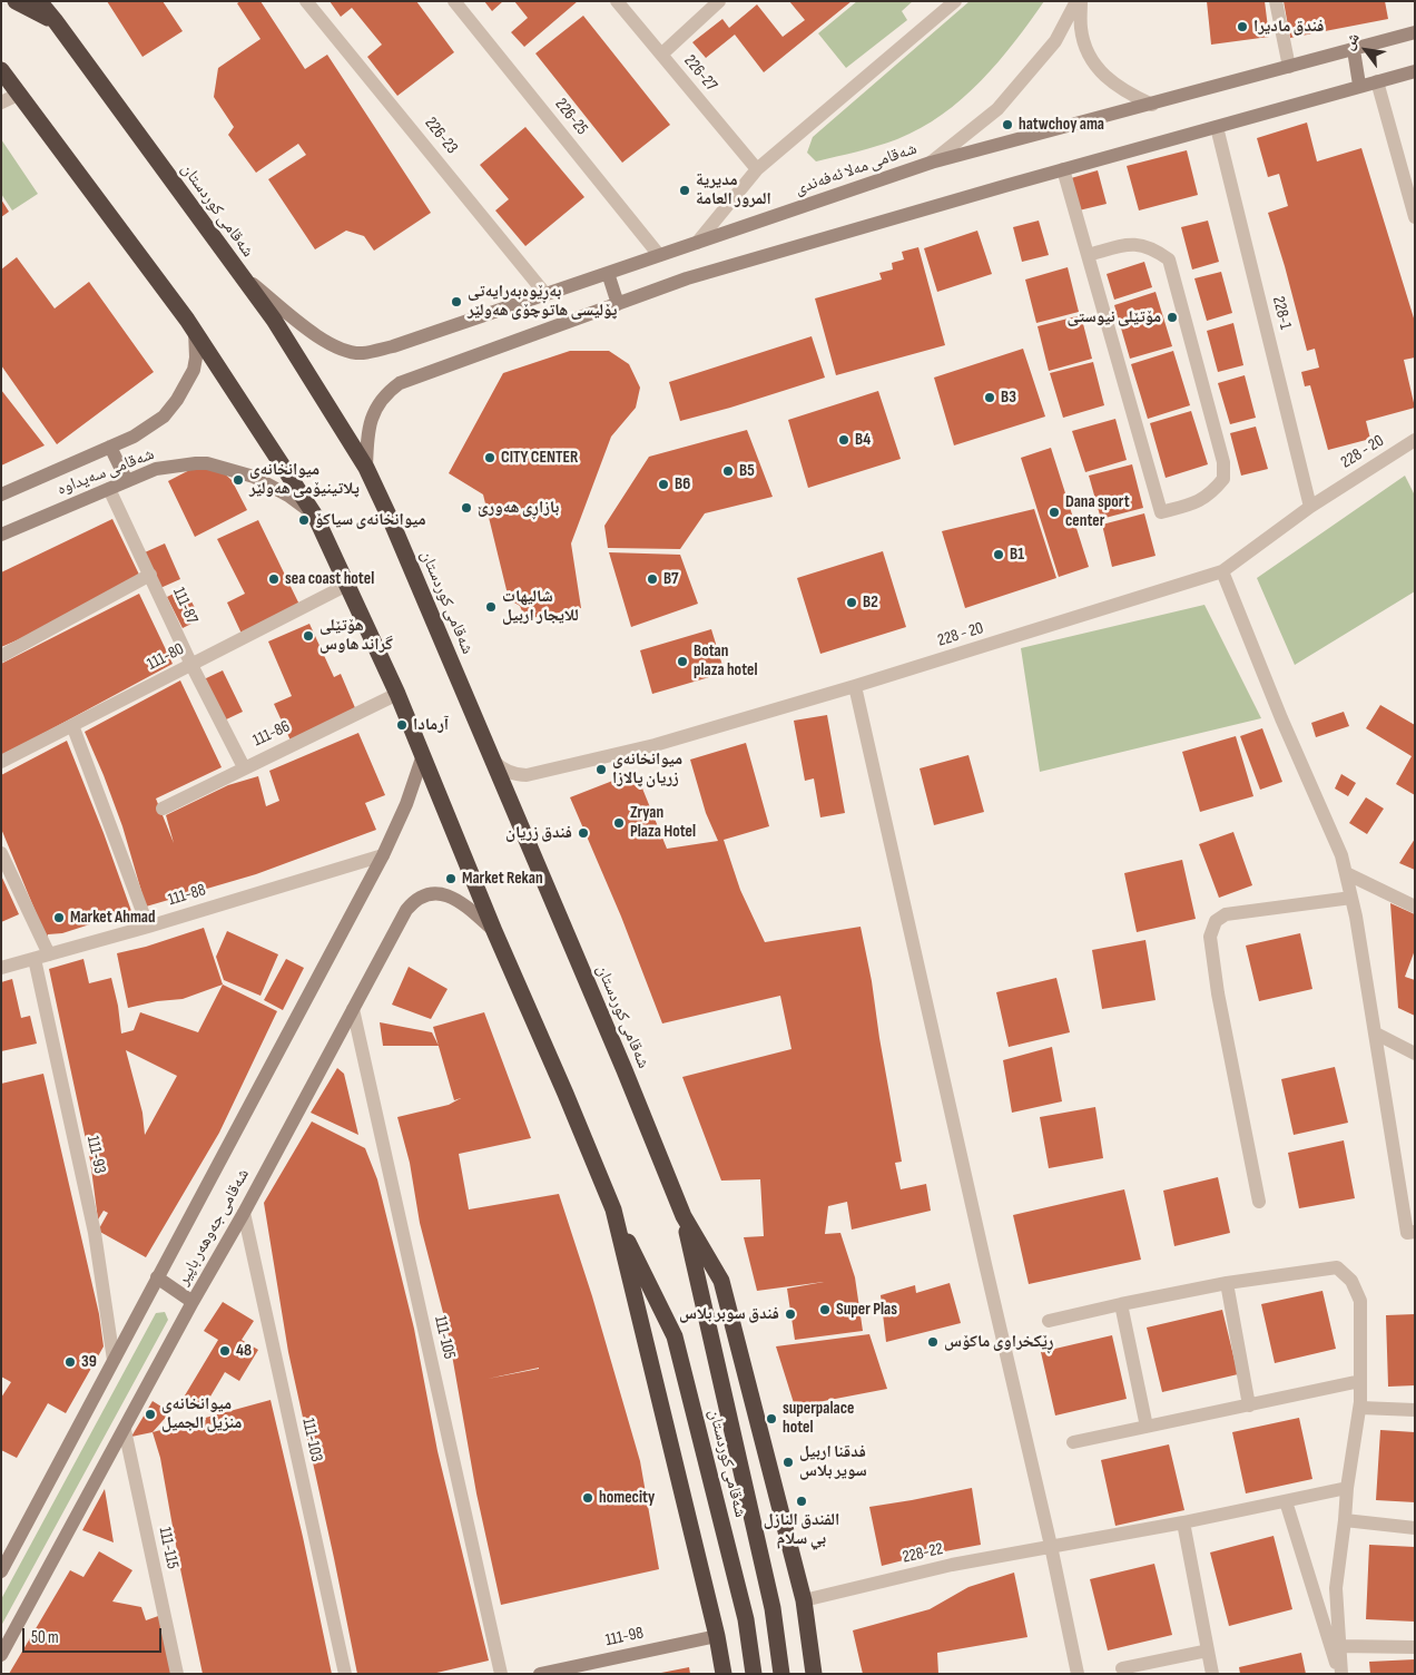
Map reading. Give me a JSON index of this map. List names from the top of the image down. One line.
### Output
{"streets":{"highway":["شەقامی کوردستان"],"main road":["شەقامی مەلا ئەفەندی","شەقامی سەیداوە","شەقامی جەوهەر باپیر","111-98"],"street":["226-27","226-25","226-23","228-1","228 - 20","111-87","111-80","111-86","111-88","111-93","111-105","111-103","111-115","228-22"]},"crossings":[["226-25","شەقامی مەلا ئەفەندی"],["226-23","شەقامی مەلا ئەفەندی"],["شەقامی مەلا ئەفەندی","شەقامی کوردستان"],["شەقامی کوردستان","228 - 20"],["شەقامی کوردستان","شەقامی سەیداوە"],["شەقامی کوردستان","111-80"],["شەقامی کوردستان","111-86"],["شەقامی کوردستان","شەقامی جەوهەر باپیر"],["شەقامی کوردستان","228-22"],["شەقامی کوردستان","111-98"],["228-1","228 - 20"],["شەقامی سەیداوە","111-87"],["111-87","111-80"],["111-87","111-86"],["111-88","111-93"],["111-88","شەقامی جەوهەر باپیر"],["111-93","شەقامی جەوهەر باپیر"],["شەقامی جەوهەر باپیر","111-105"],["شەقامی جەوهەر باپیر","111-103"],["شەقامی جەوهەر باپیر","111-115"]],"places":["فندق ماديرا","hatwchoy ama","مديرية المرور العامة","بەڕێوەبەرایەتی پۆلیسی هاتوچۆی هەولێر","مۆتێلی نیوستی","B3","B4","CITY CENTER","B5","میوانخانەی پلاتینیۆمی هەولێر","B6","بازاڕی هەورێ","Dana sport center","میوانخانەی سیاکۆ","B1","sea coast hotel","B7","B2","شاليهات للايجار اربيل","هۆتێلی گراند هاوس","Botan plaza hotel","آرمادا","میوانخانەی زریان پالازا","Zryan Plaza Hotel","فندق زريان","Market Rekan","Market Ahmad","Super Plas","فندق سوبر بلاس","ڕێکخراوی ماکۆس","48","39","میوانخانەی منزیل الجمیل","superpalace hotel","فدقنا اربيل سوير بلاس","homecity","الفندق النازل بي سلام"],"scale_bar":"50 m","north":"top left"}
